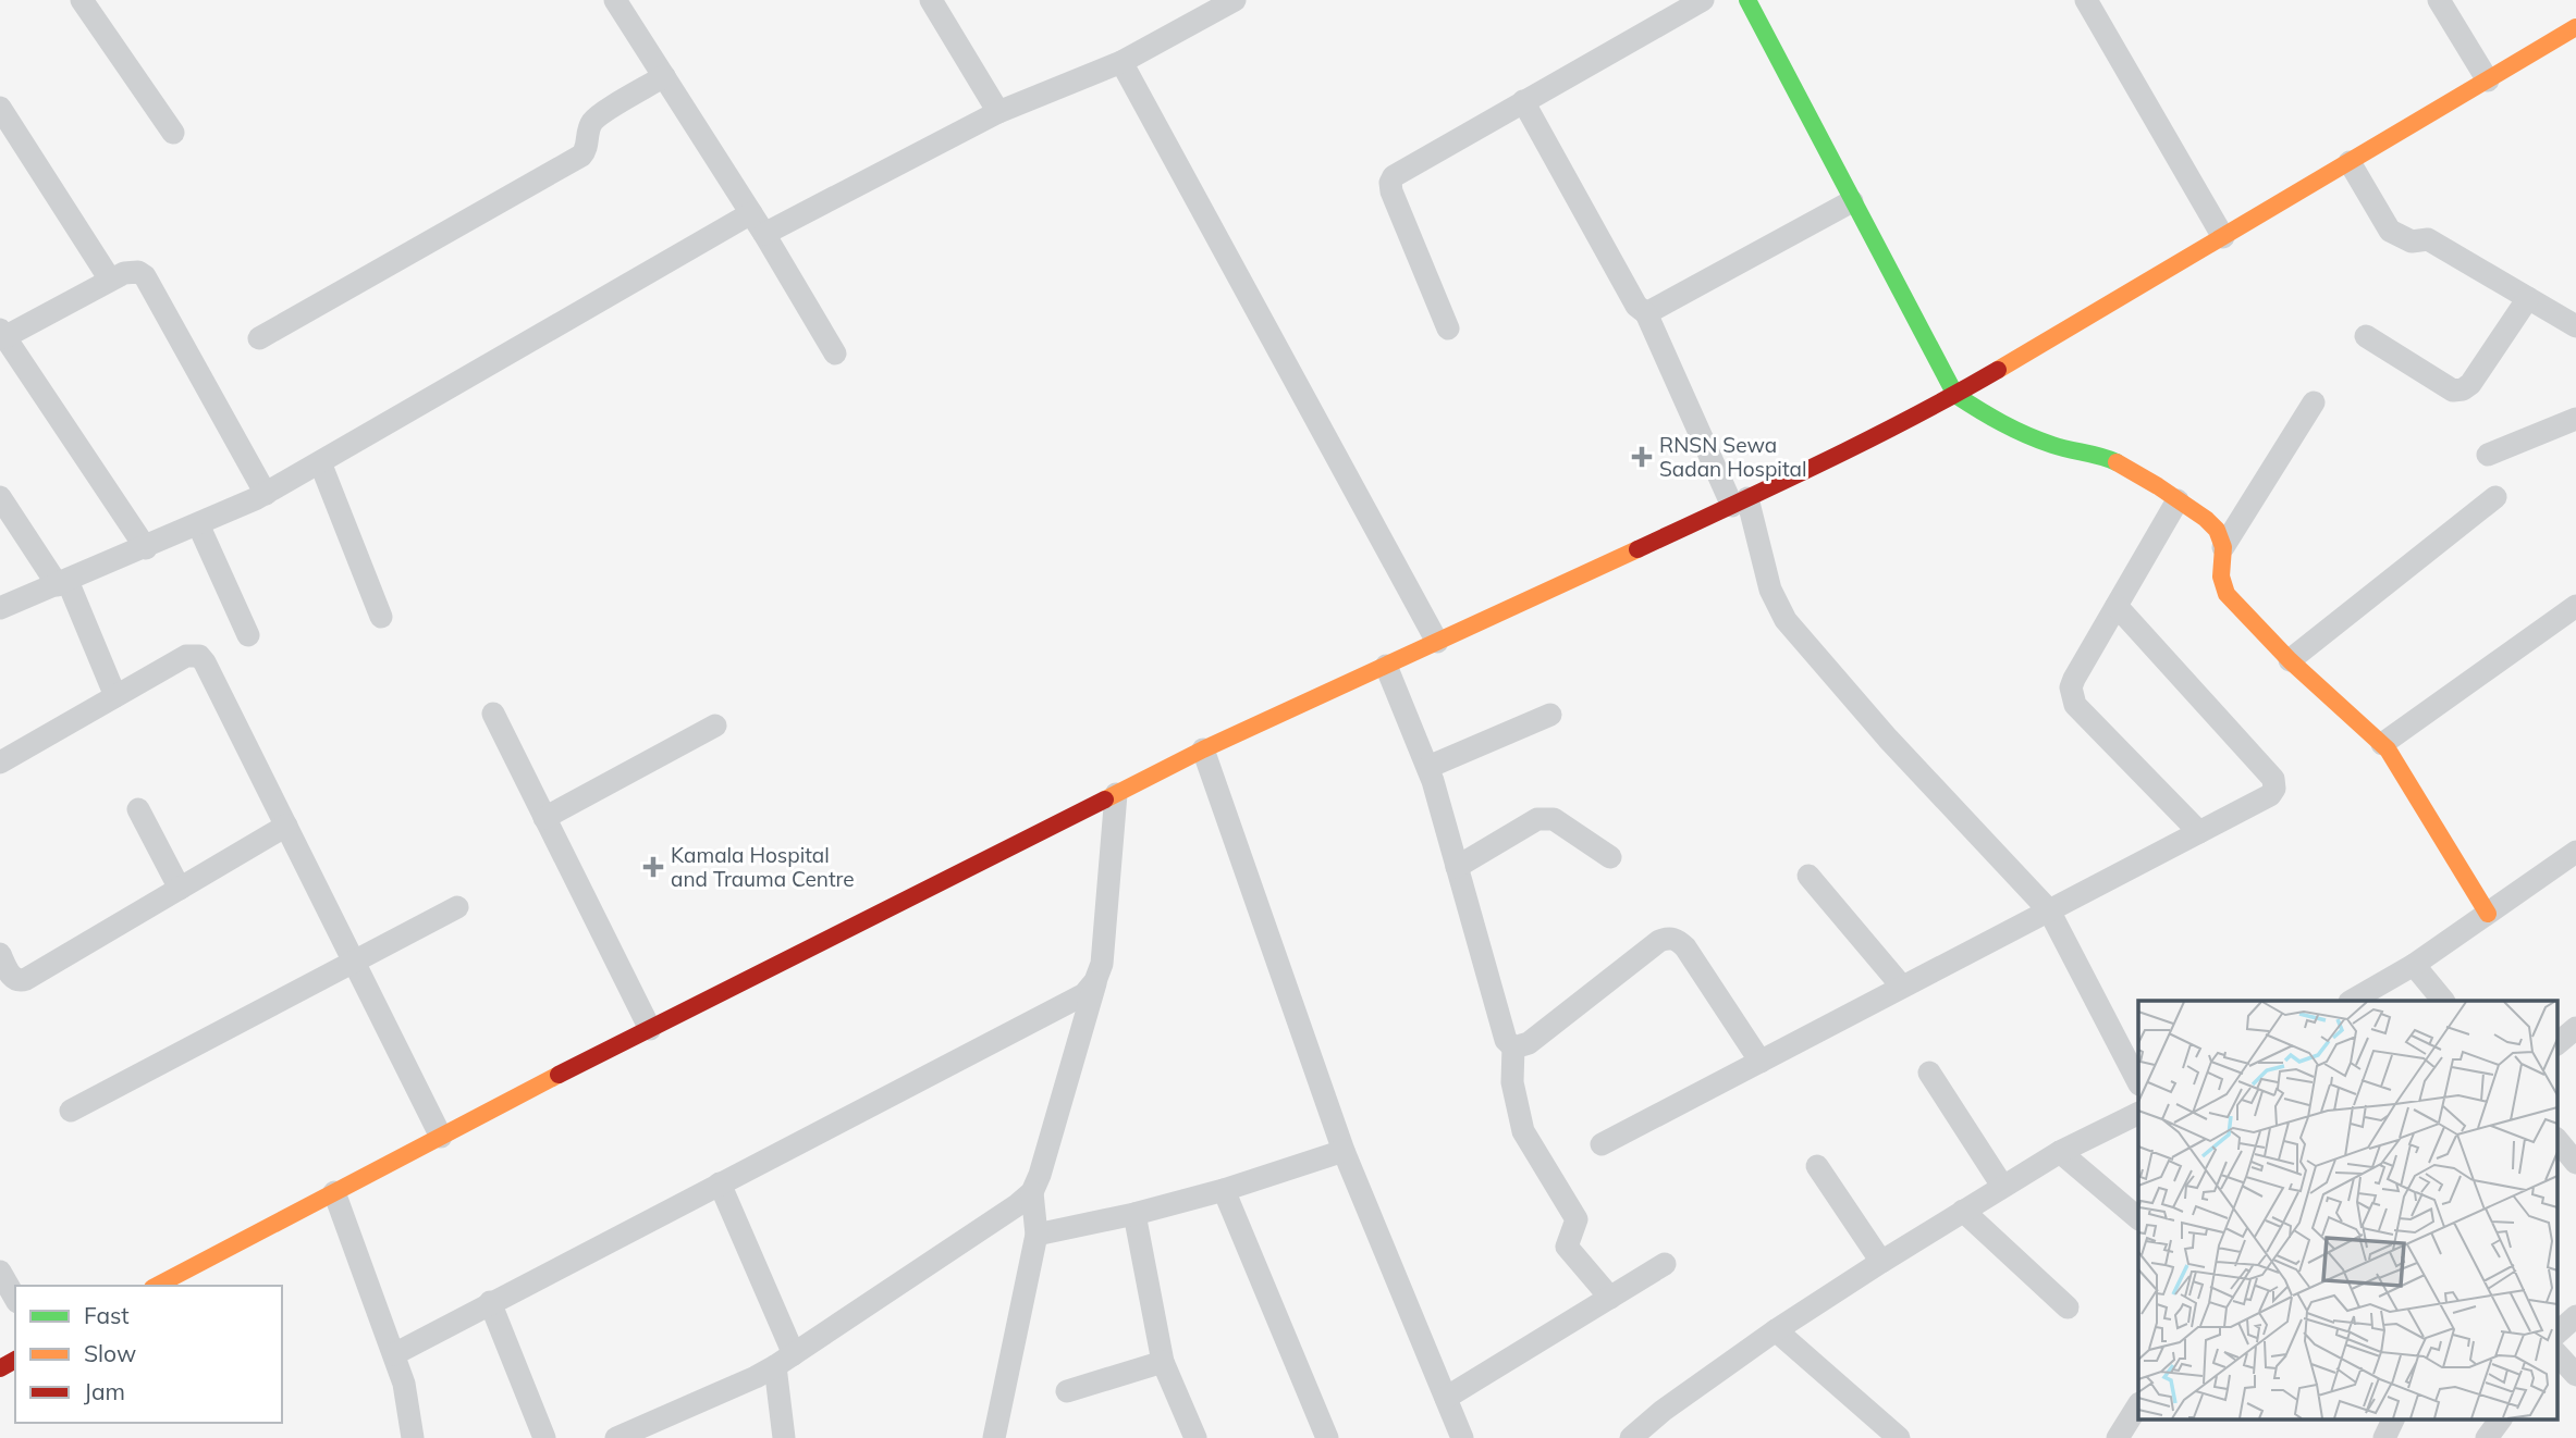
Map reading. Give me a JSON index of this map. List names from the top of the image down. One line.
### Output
{"places":{"health":["RNSN Sewa Sadan Hospital","Kamala Hospital and Trauma Centre"]},"legend":["Fast","Slow","Jam"]}
